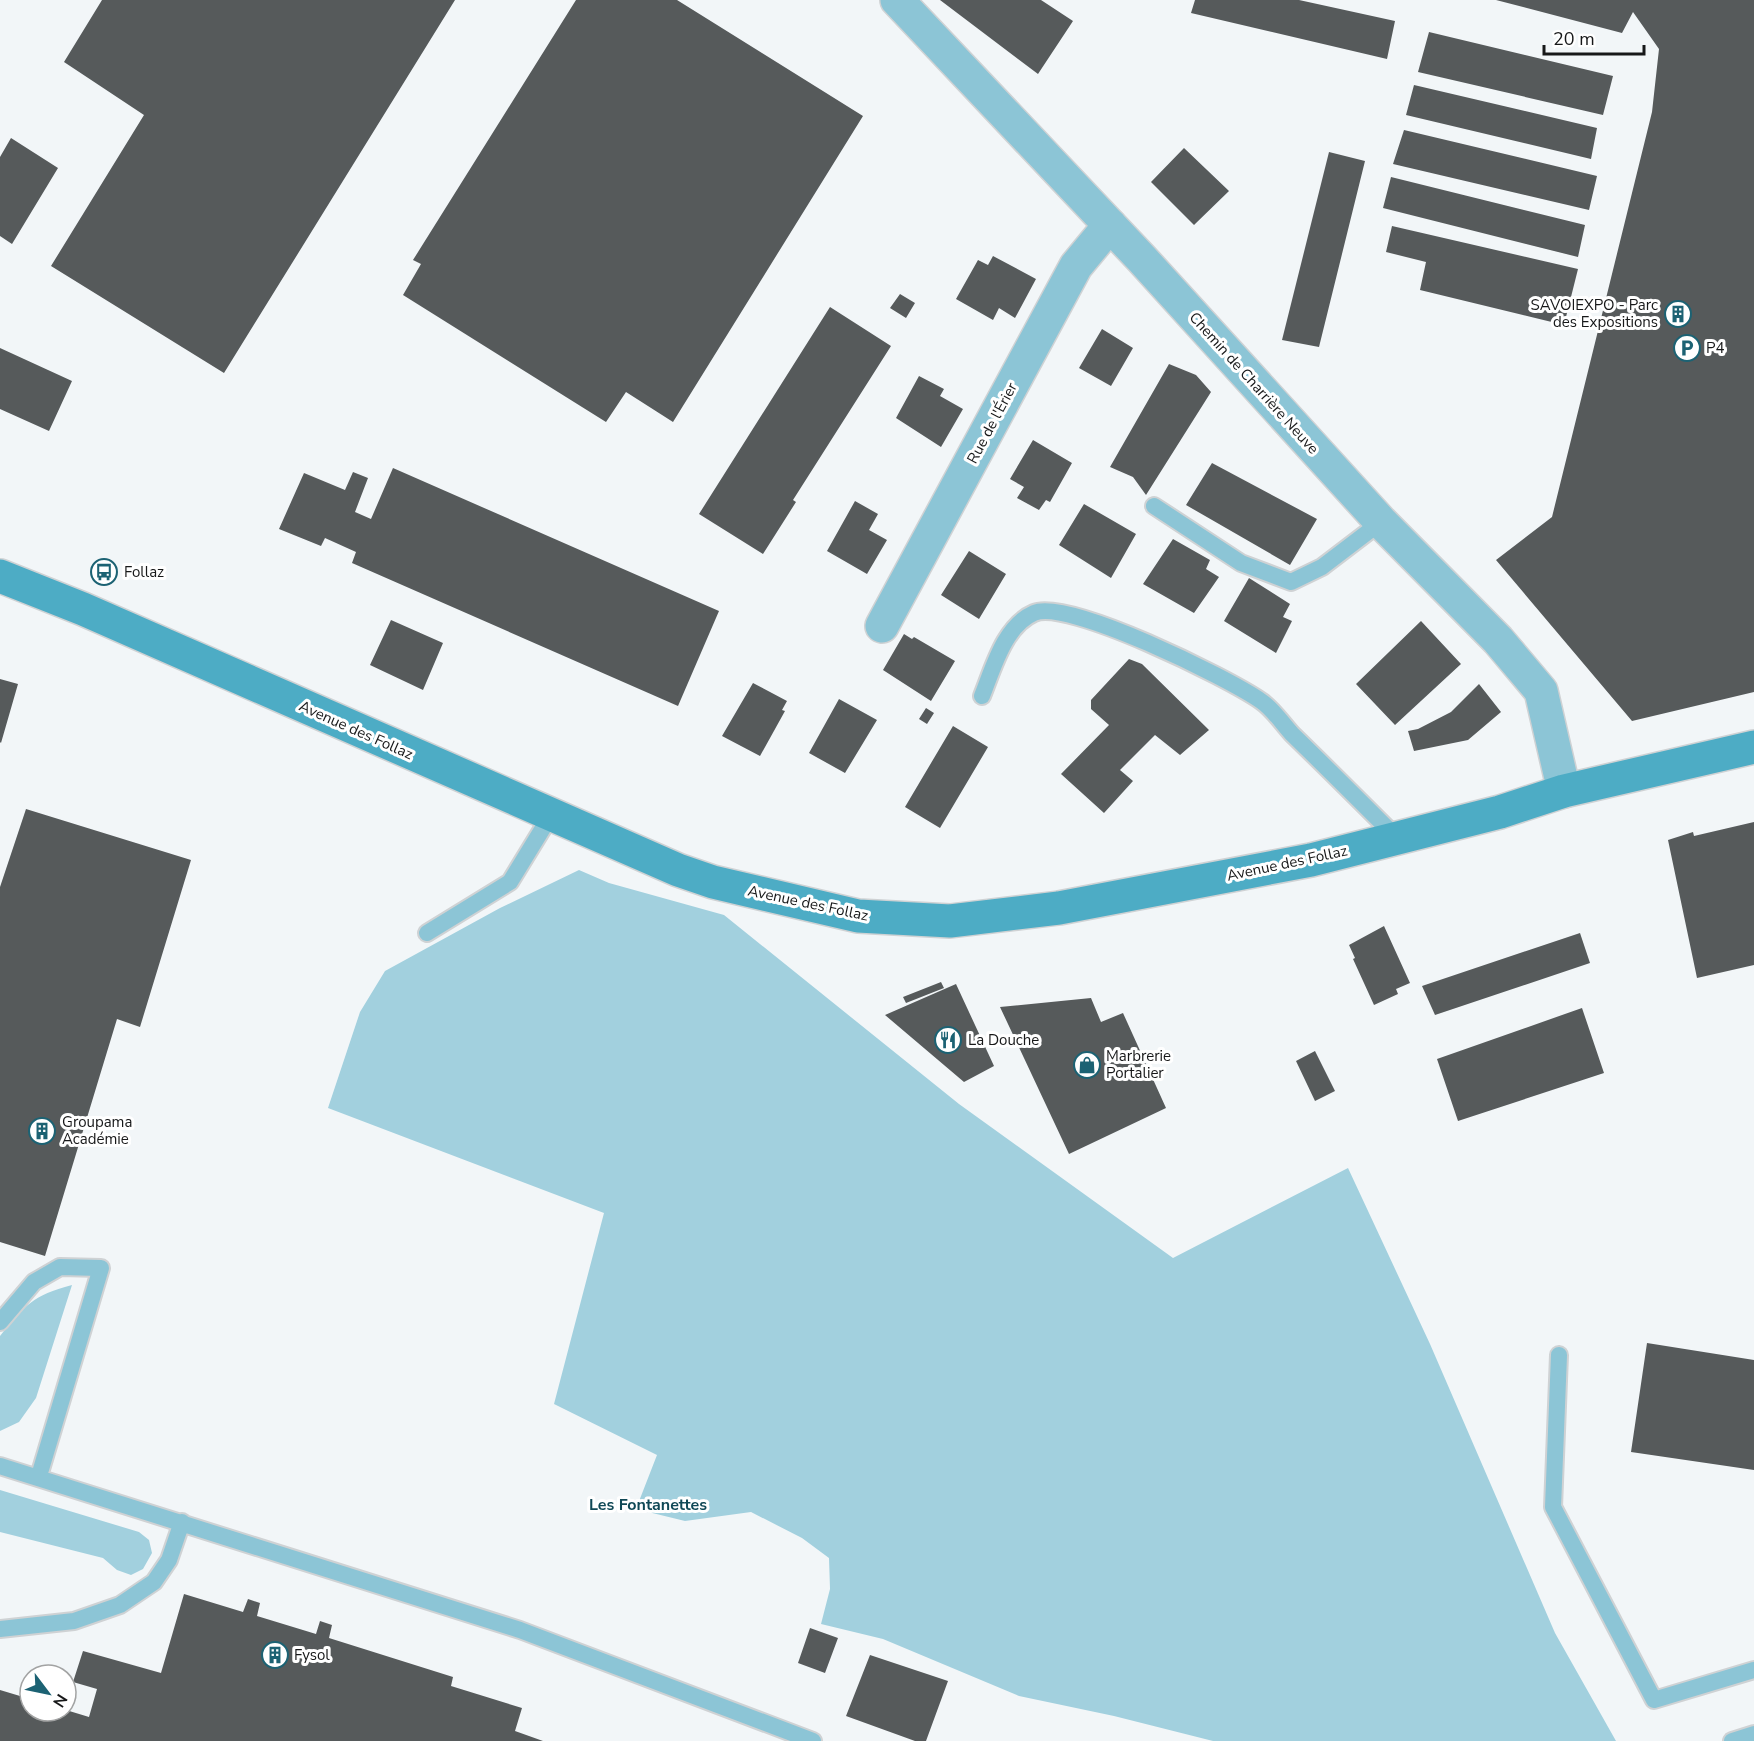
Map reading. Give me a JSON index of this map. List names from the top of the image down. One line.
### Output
{"streets":{"street":["Chemin de Charrière Neuve","Rue de l'Érier","Avenue des Follaz"]},"crossings":[["Chemin de Charrière Neuve","Rue de l'Érier"],["Chemin de Charrière Neuve","Avenue des Follaz"]],"districts":["Les Fontanettes"],"places":{"building":["SAVOIEXPO - Parc des Expositions","Groupama Académie","Fysol"],"parking":["P4"],"bus stop":["Follaz"],"restaurant":["La Douche"],"shop":["Marbrerie Portalier"]},"scale_bar":"20 m","north":"bottom right"}
